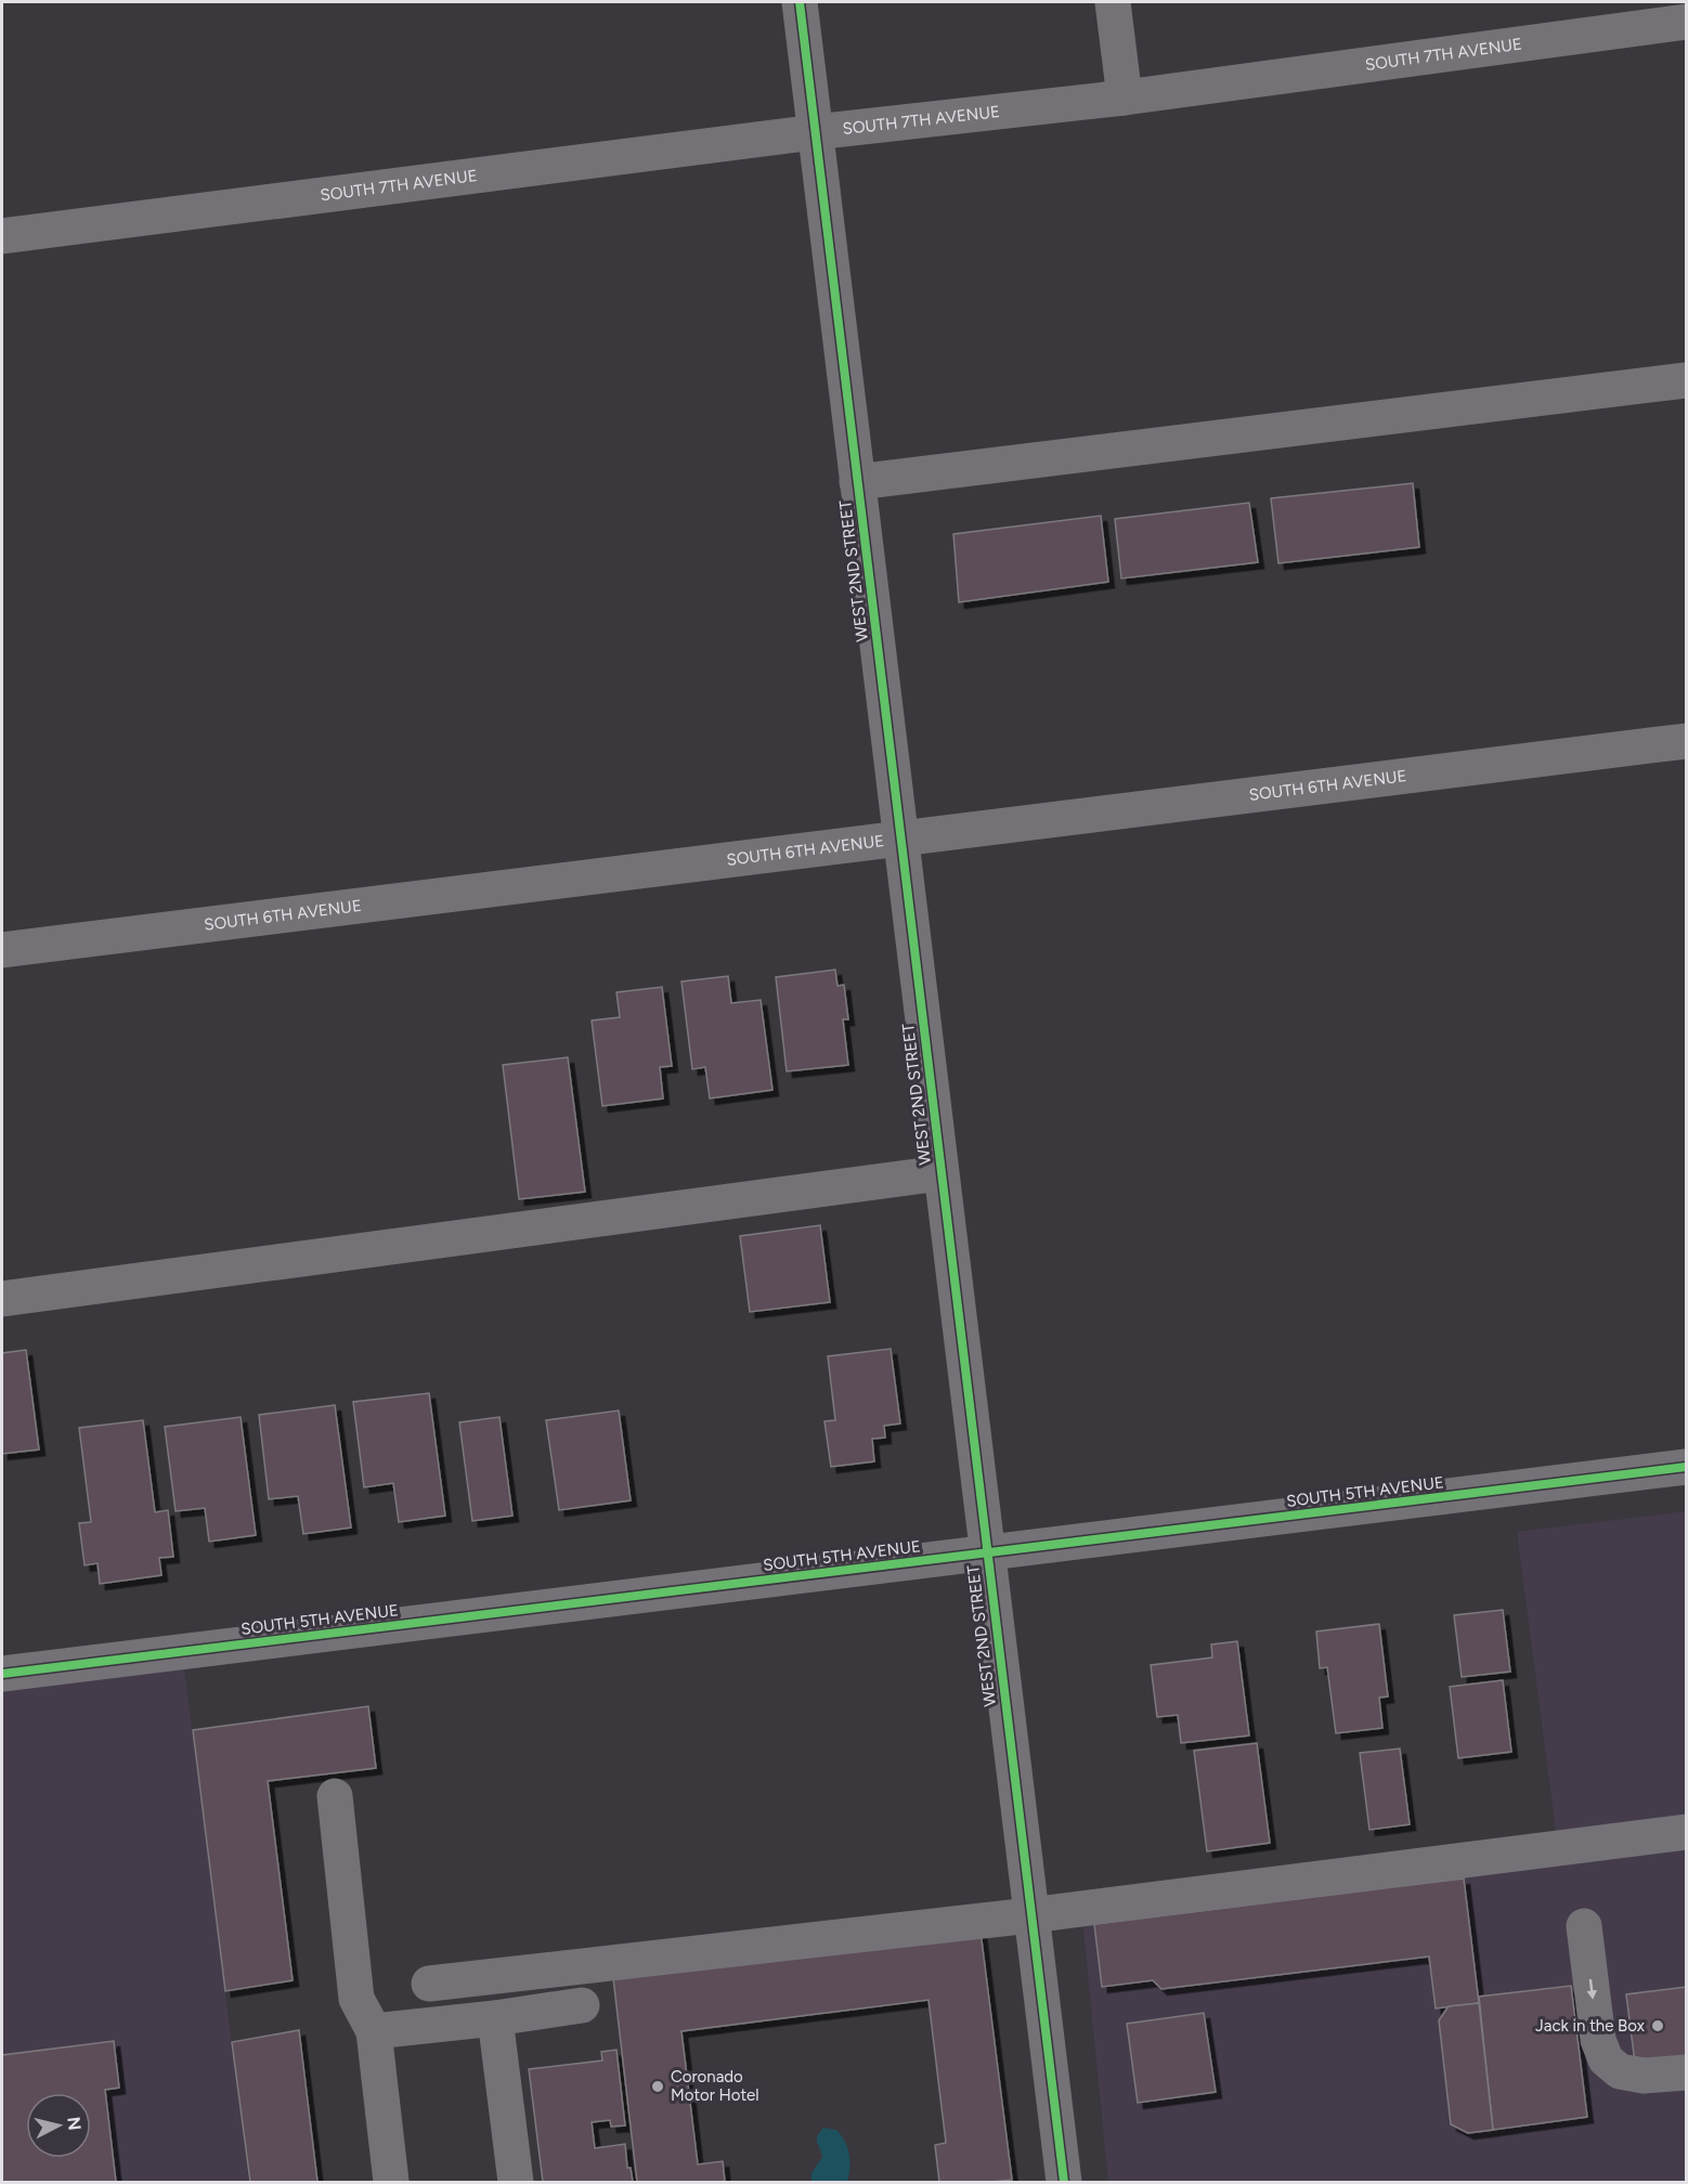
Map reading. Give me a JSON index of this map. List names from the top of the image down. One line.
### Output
{"streets":{"street":["SOUTH 7TH AVENUE","WEST 2ND STREET","SOUTH 6TH AVENUE","SOUTH 5TH AVENUE"]},"crossings":[["SOUTH 7TH AVENUE","WEST 2ND STREET"],["WEST 2ND STREET","SOUTH 6TH AVENUE"],["WEST 2ND STREET","SOUTH 5TH AVENUE"]],"places":["Jack in the Box","Coronado Motor Hotel"],"north":"right"}
